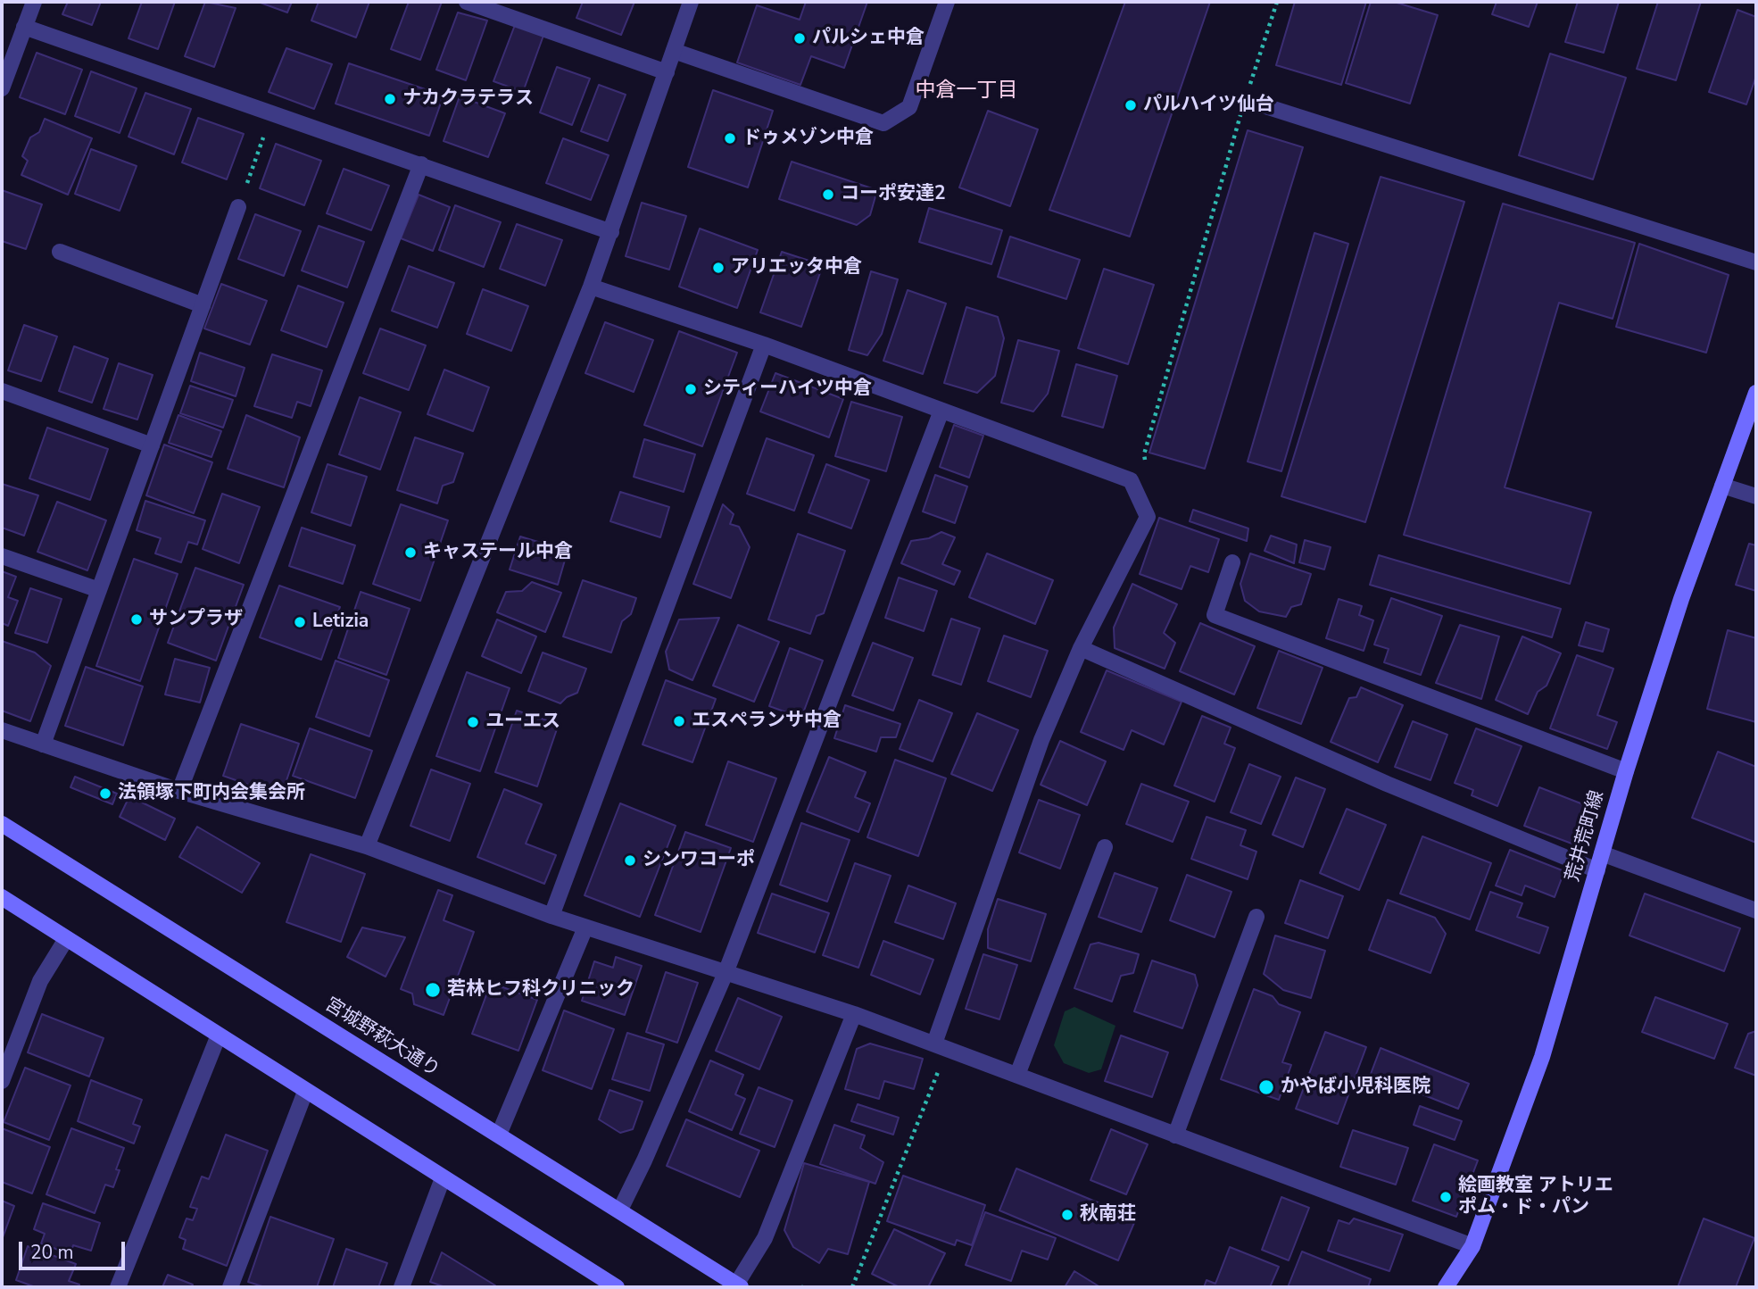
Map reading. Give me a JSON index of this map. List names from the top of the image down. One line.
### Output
{"streets":{"street":["荒井荒町線","宮城野萩大通り"]},"districts":["中倉一丁目"],"places":["パルシェ中倉","ナカクラテラス","パルハイツ仙台","ドゥメゾン中倉","コーポ安達2","アリエッタ中倉","シティーハイツ中倉","キャステール中倉","サンプラザ","Letizia","エスペランサ中倉","ユーエス","法領塚下町内会集会所","シンワコーポ","若林ヒフ科クリニック","かやば小児科医院","絵画教室 アトリエ ポム・ド・パン","秋南荘"],"scale_bar":"20 m"}
